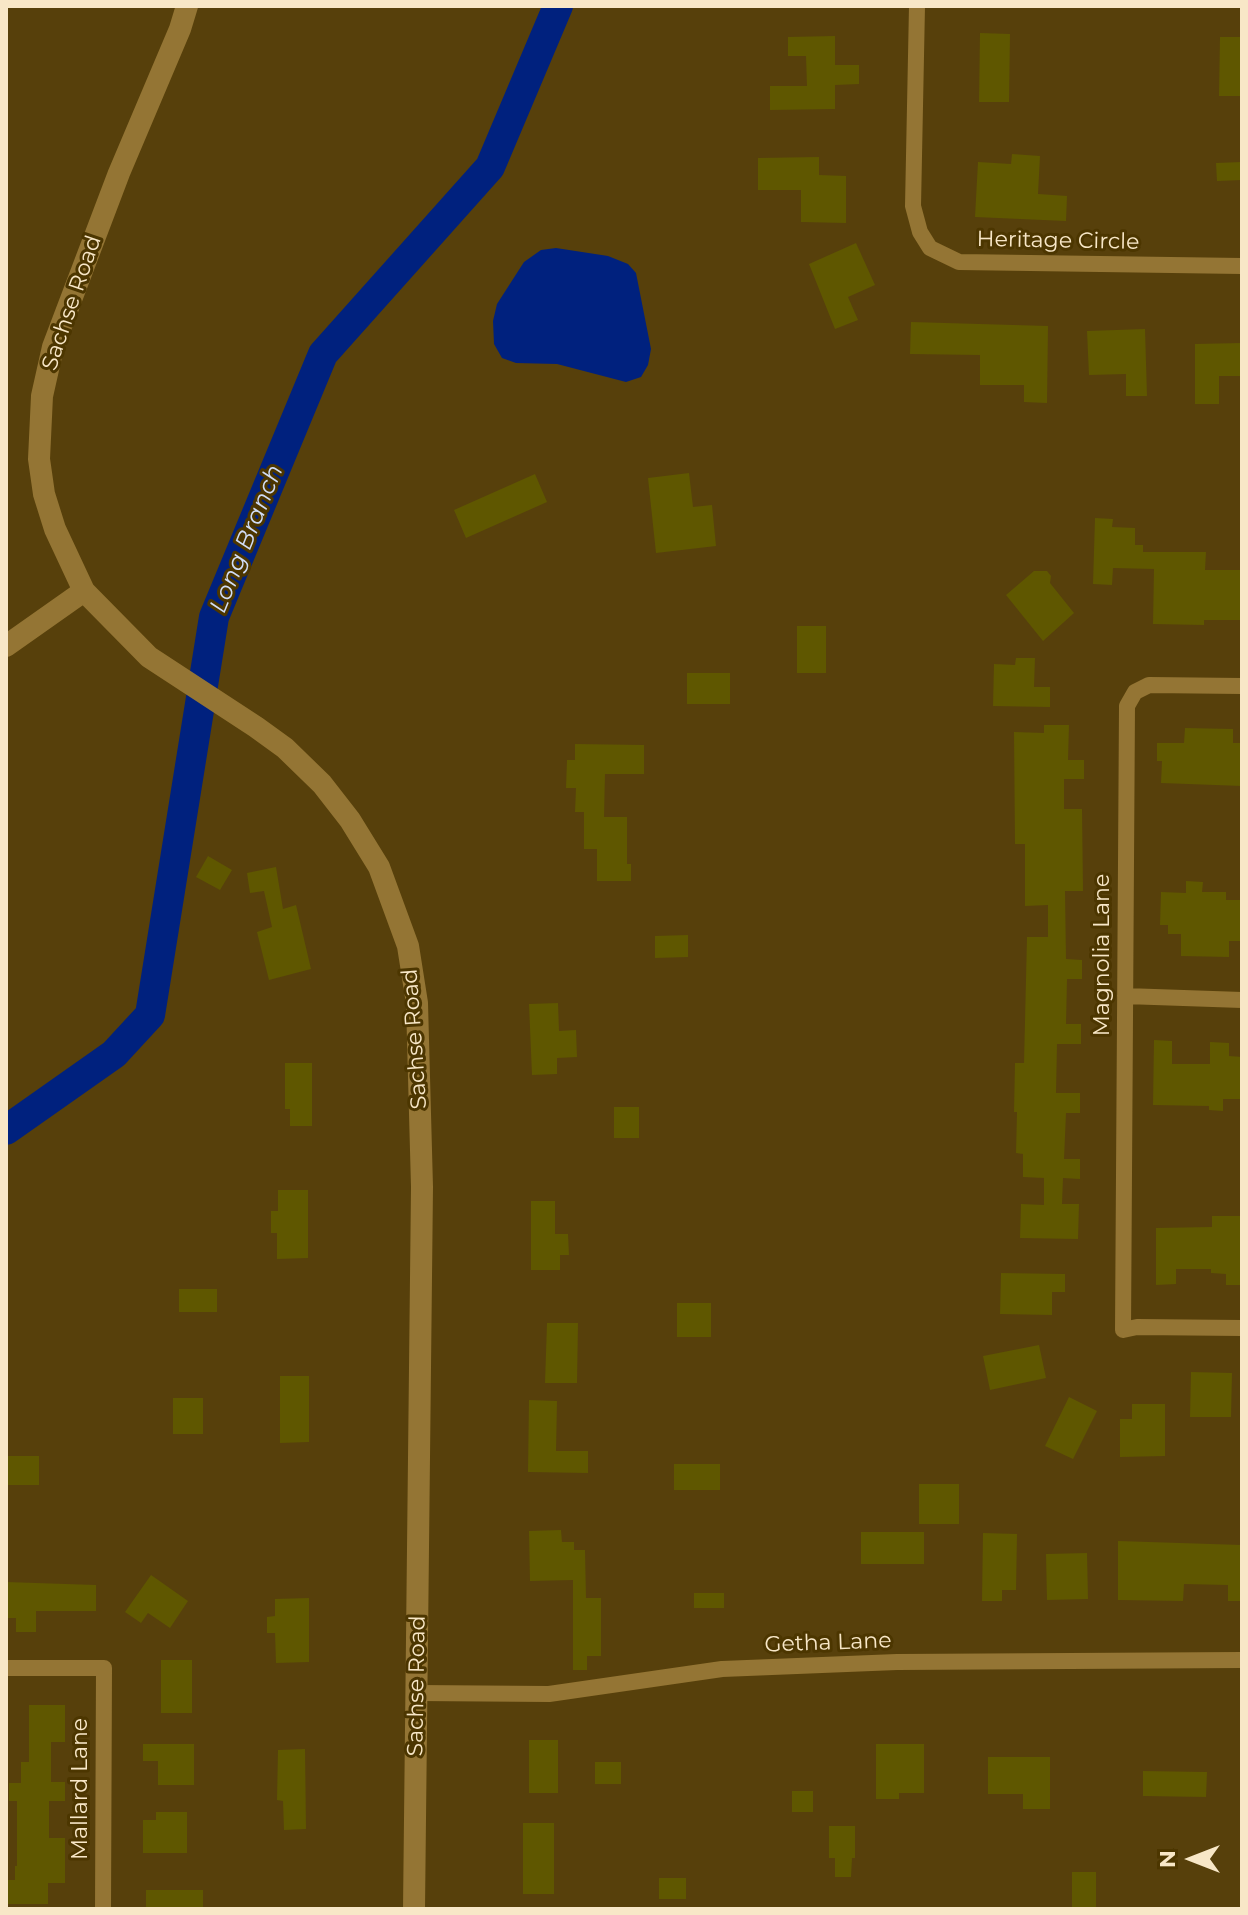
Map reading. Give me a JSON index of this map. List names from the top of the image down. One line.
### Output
{"streets":{"main road":["Sachse Road"],"street":["Heritage Circle","Magnolia Lane","Getha Lane","Mallard Lane"]},"crossings":[["Sachse Road","Getha Lane"]],"water":["Long Branch"],"north":"left"}
